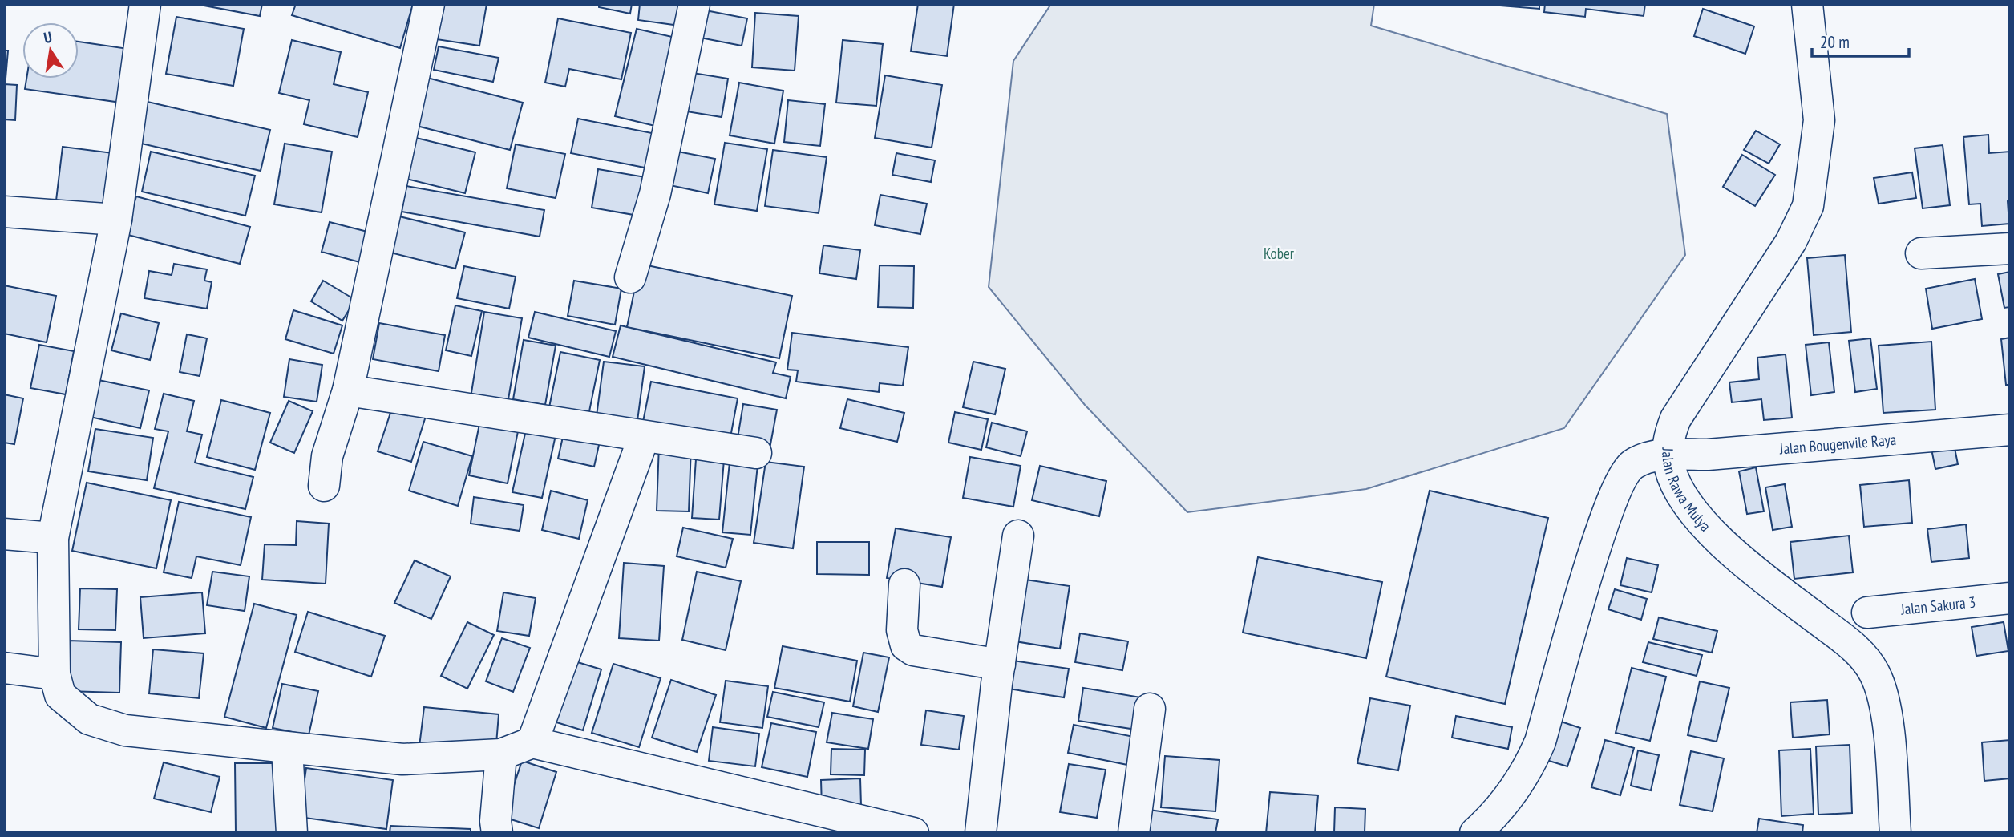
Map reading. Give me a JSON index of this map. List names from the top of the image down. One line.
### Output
{"streets":{"street":["Jalan Bougenvile Raya","Jalan Rawa Mulya","Jalan Sakura 3"]},"crossings":[["Jalan Bougenvile Raya","Jalan Rawa Mulya"]],"parks":["Kober"],"scale_bar":"20 m","north":"top"}
